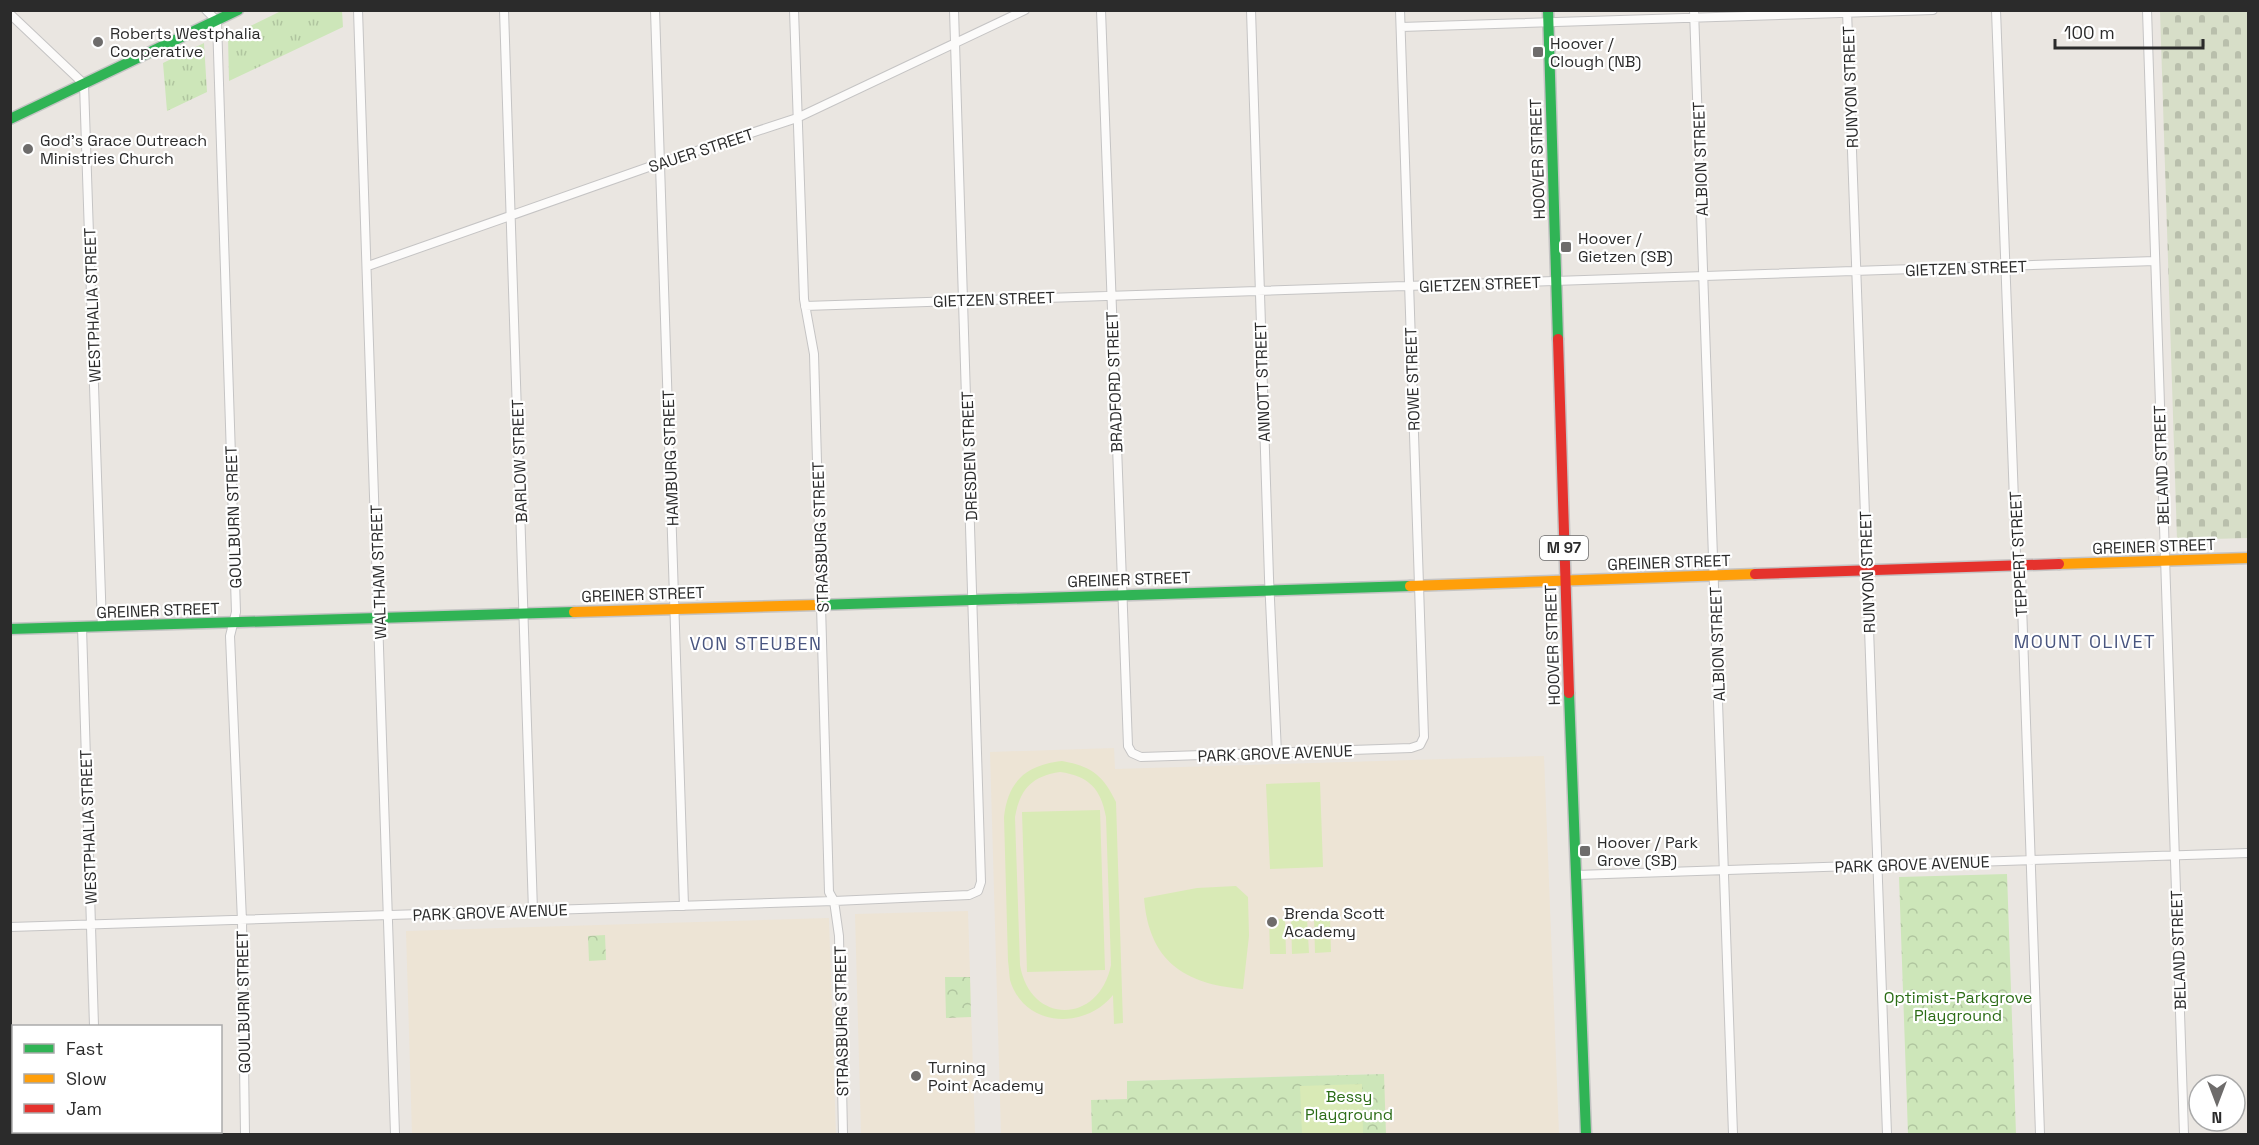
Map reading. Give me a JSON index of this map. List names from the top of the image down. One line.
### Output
{"streets":{"street":["RUNYON STREET","SAUER STREET","HOOVER STREET","ALBION STREET","GIETZEN STREET","WESTPHALIA STREET","ROWE STREET","BRADFORD STREET","ANNOTT STREET","DRESDEN STREET","HAMBURG STREET","BARLOW STREET","BELAND STREET","GOULBURN STREET","STRASBURG STREET","GREINER STREET","M 97","TEPPERT STREET","WALTHAM STREET","PARK GROVE AVENUE"]},"crossings":[["RUNYON STREET","GIETZEN STREET"],["RUNYON STREET","GREINER STREET"],["RUNYON STREET","PARK GROVE AVENUE"],["SAUER STREET","DRESDEN STREET"],["SAUER STREET","HAMBURG STREET"],["SAUER STREET","BARLOW STREET"],["SAUER STREET","STRASBURG STREET"],["SAUER STREET","WALTHAM STREET"],["HOOVER STREET","GIETZEN STREET"],["HOOVER STREET","GREINER STREET"],["HOOVER STREET","PARK GROVE AVENUE"],["ALBION STREET","GIETZEN STREET"],["ALBION STREET","GREINER STREET"],["ALBION STREET","PARK GROVE AVENUE"],["GIETZEN STREET","ROWE STREET"],["GIETZEN STREET","BRADFORD STREET"],["GIETZEN STREET","ANNOTT STREET"],["GIETZEN STREET","DRESDEN STREET"],["GIETZEN STREET","BELAND STREET"],["GIETZEN STREET","STRASBURG STREET"],["GIETZEN STREET","TEPPERT STREET"],["WESTPHALIA STREET","GREINER STREET"],["WESTPHALIA STREET","PARK GROVE AVENUE"],["ROWE STREET","GREINER STREET"],["ROWE STREET","PARK GROVE AVENUE"],["BRADFORD STREET","GREINER STREET"],["BRADFORD STREET","PARK GROVE AVENUE"],["ANNOTT STREET","GREINER STREET"],["ANNOTT STREET","PARK GROVE AVENUE"],["DRESDEN STREET","GREINER STREET"],["DRESDEN STREET","PARK GROVE AVENUE"],["HAMBURG STREET","GREINER STREET"],["HAMBURG STREET","PARK GROVE AVENUE"],["BARLOW STREET","GREINER STREET"],["BARLOW STREET","PARK GROVE AVENUE"],["BELAND STREET","GREINER STREET"],["BELAND STREET","PARK GROVE AVENUE"],["GOULBURN STREET","GREINER STREET"],["GOULBURN STREET","PARK GROVE AVENUE"],["STRASBURG STREET","GREINER STREET"],["STRASBURG STREET","PARK GROVE AVENUE"],["GREINER STREET","TEPPERT STREET"],["GREINER STREET","WALTHAM STREET"],["TEPPERT STREET","PARK GROVE AVENUE"],["WALTHAM STREET","PARK GROVE AVENUE"]],"districts":["MOUNT OLIVET","VON STEUBEN"],"parks":["Optimist-Parkgrove Playground","Bessy Playground"],"places":{"other":["Roberts Westphalia Cooperative","God's Grace Outreach Ministries Church","Brenda Scott Academy","Turning Point Academy"],"transit":["Hoover / Clough (NB)","Hoover / Gietzen (SB)","Hoover / Park Grove (SB)"]},"legend":["Fast","Slow","Jam"],"scale_bar":"100 m","north":"bottom"}
